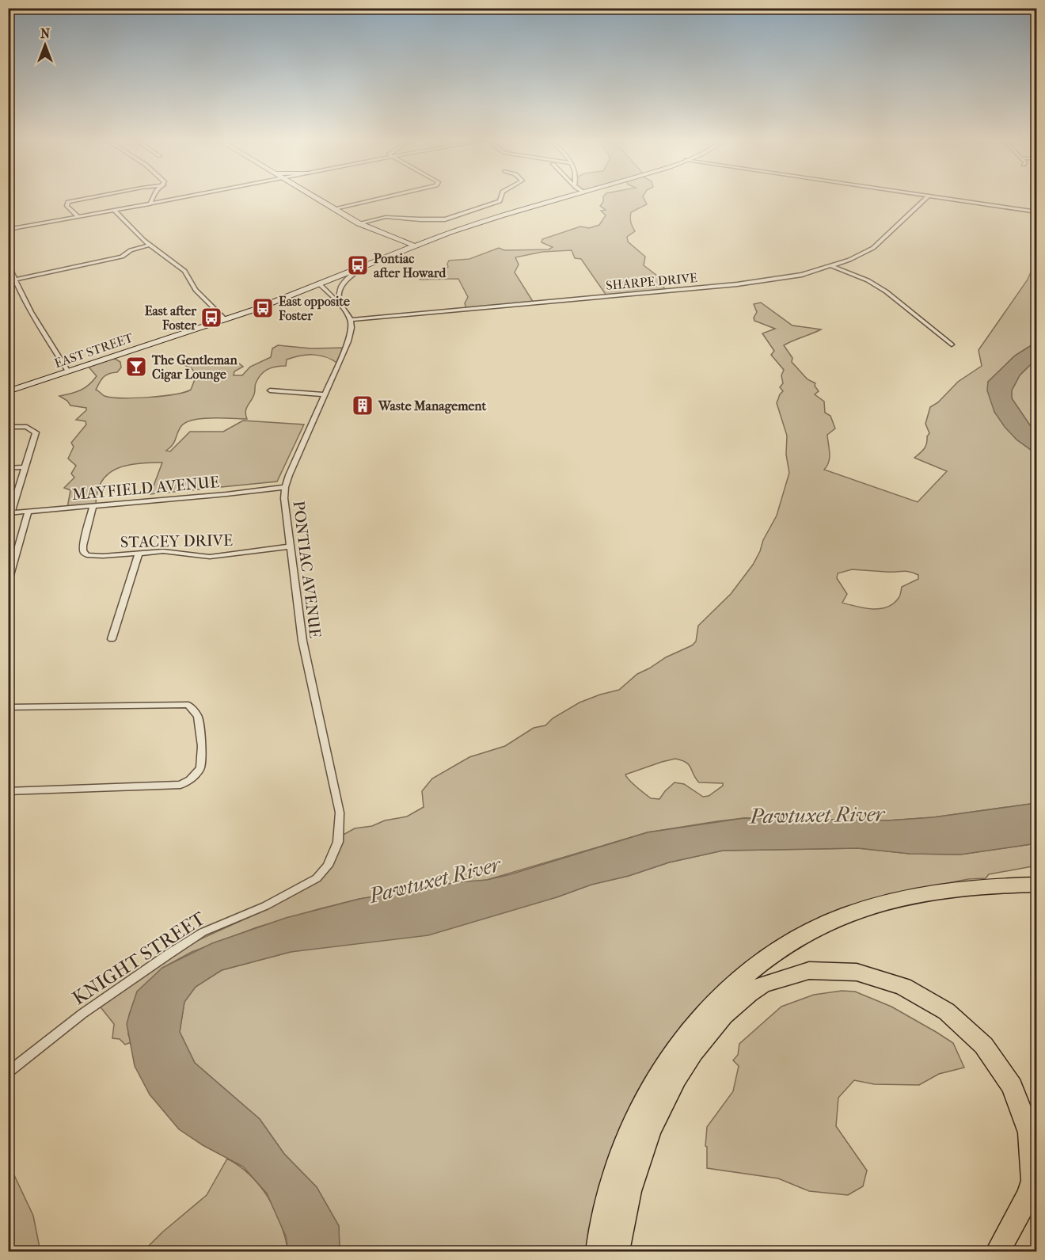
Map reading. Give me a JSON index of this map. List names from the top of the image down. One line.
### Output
{"streets":{"main road":["EAST STREET"],"street":["SHARPE DRIVE","MAYFIELD AVENUE","STACEY DRIVE","PONTIAC AVENUE","KNIGHT STREET"]},"crossings":[["SHARPE DRIVE","PONTIAC AVENUE"],["MAYFIELD AVENUE","STACEY DRIVE"],["MAYFIELD AVENUE","PONTIAC AVENUE"],["STACEY DRIVE","PONTIAC AVENUE"],["PONTIAC AVENUE","KNIGHT STREET"]],"water":["Pawtuxet River"],"places":{"bus stop":["Pontiac after Howard","East opposite Foster","East after Foster"],"bar":["The Gentleman Cigar Lounge"],"building":["Waste Management"]},"north":"top"}
